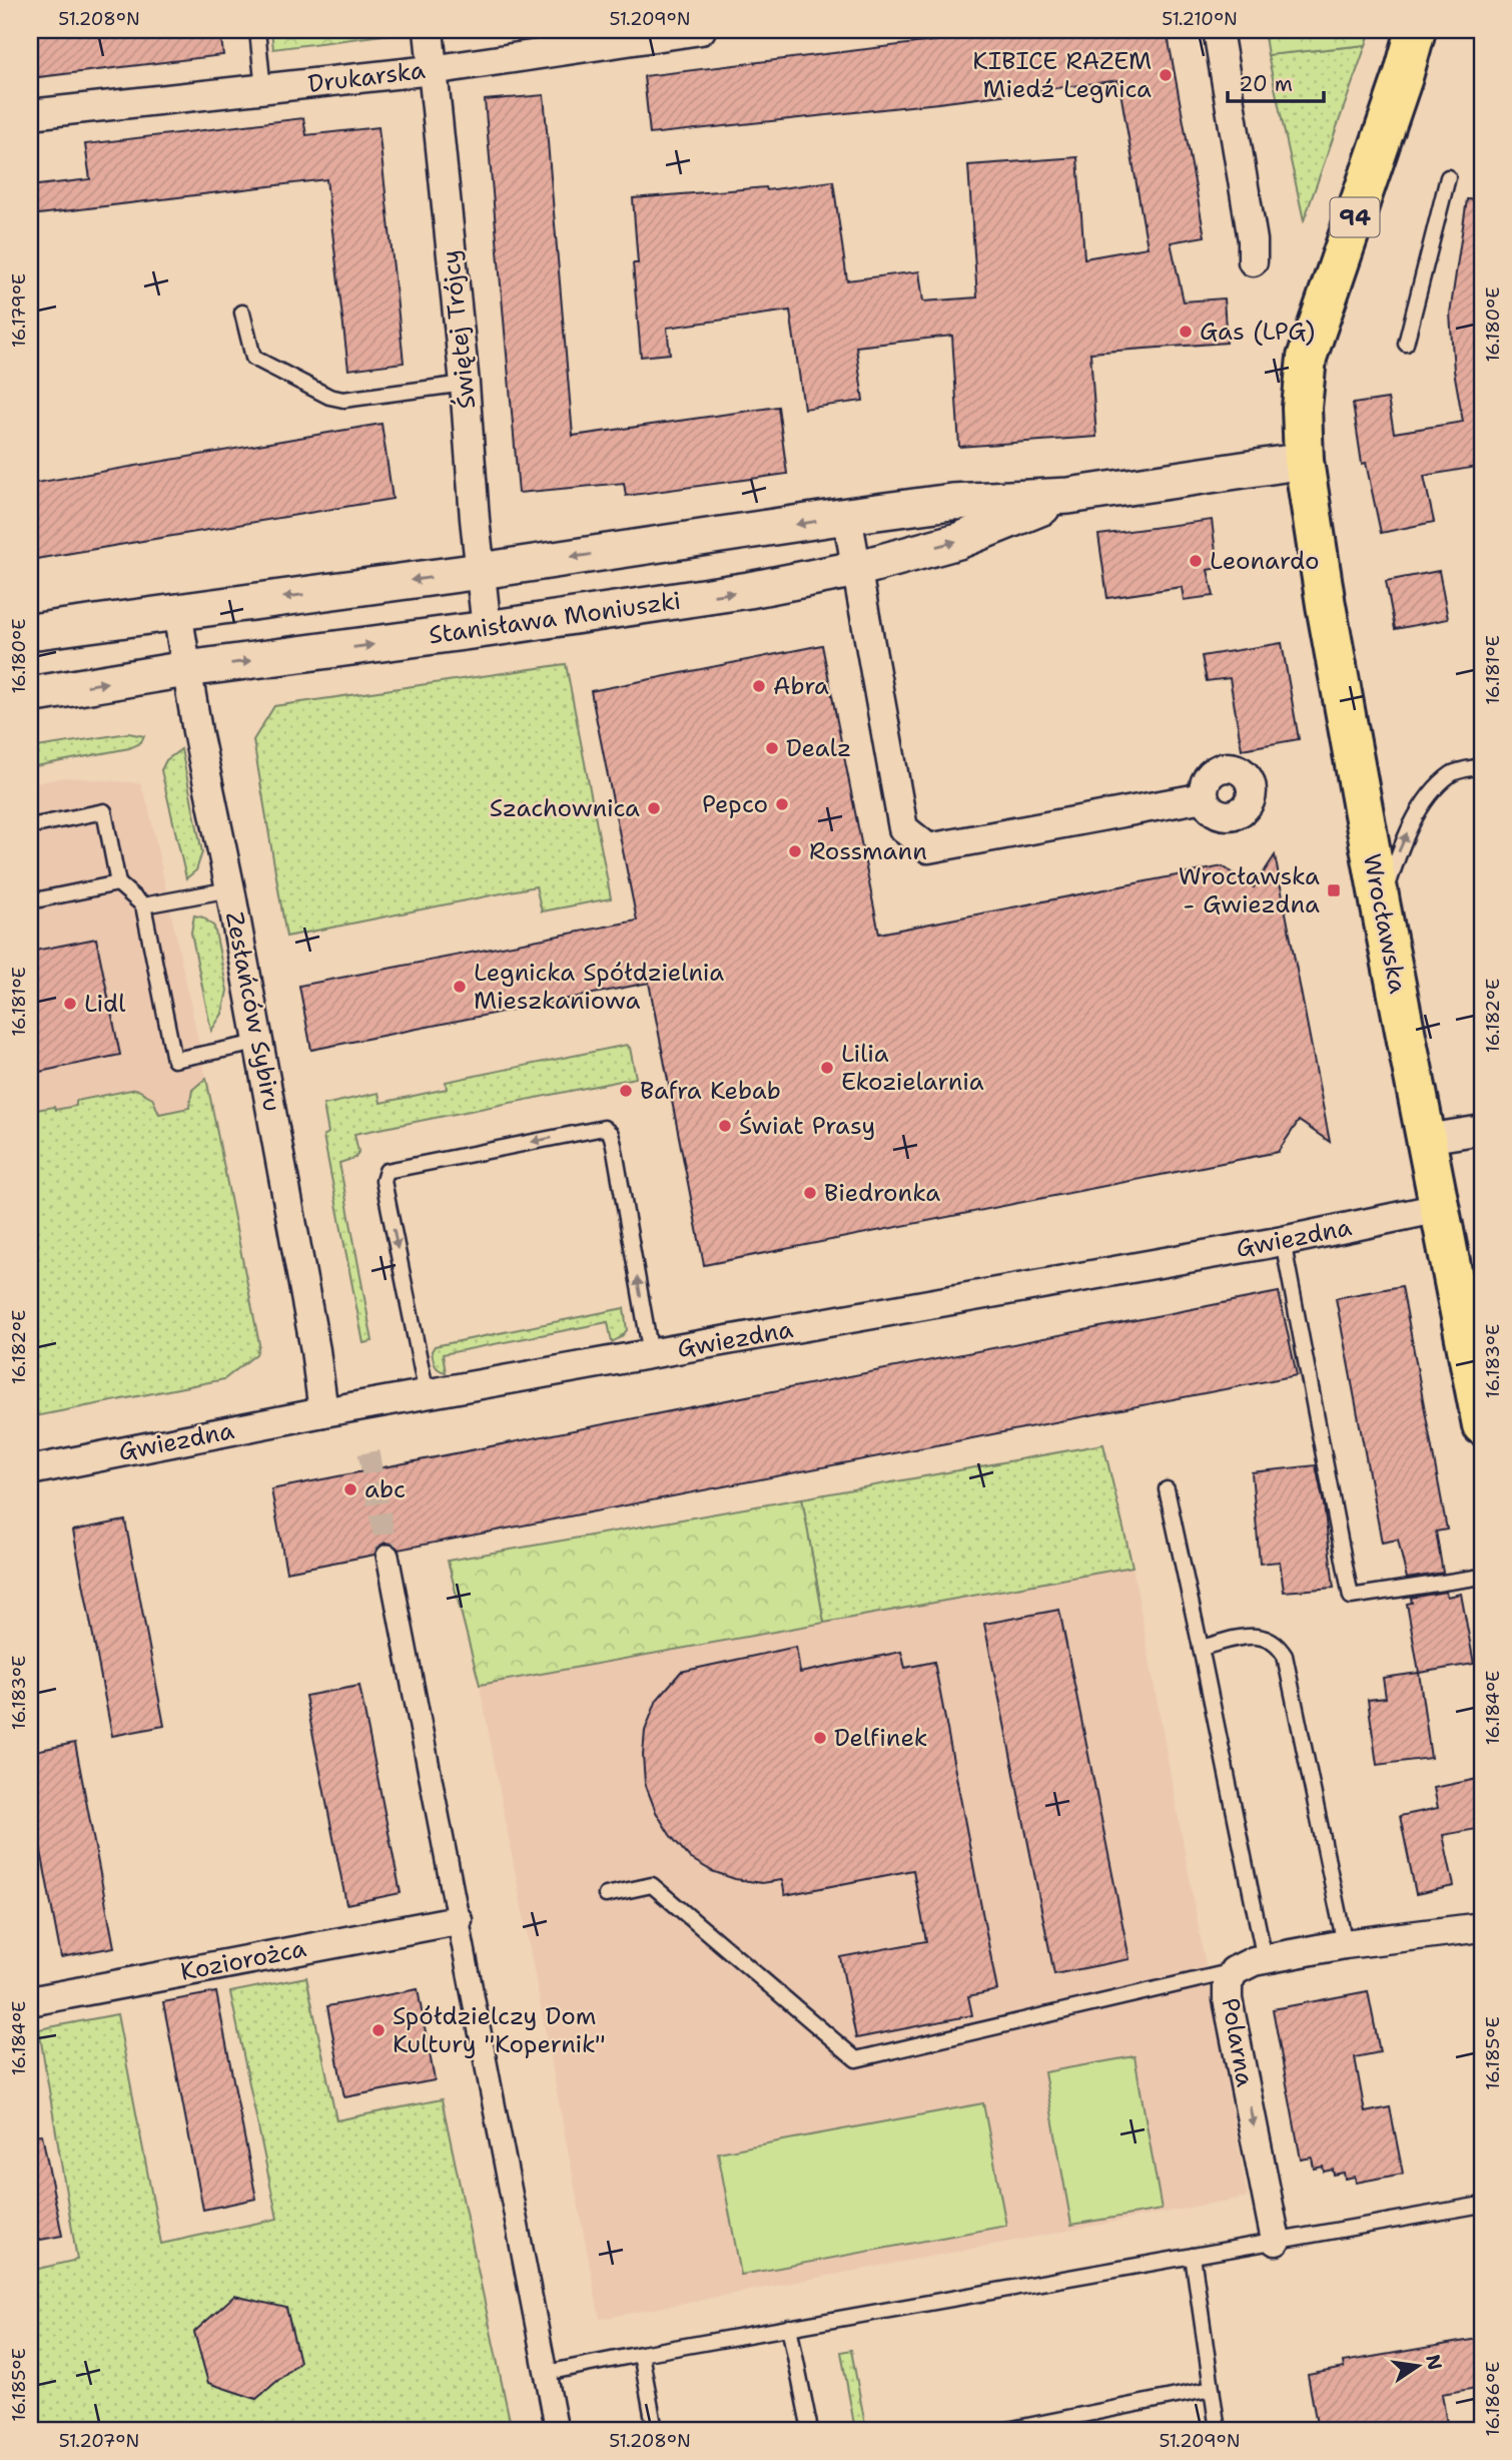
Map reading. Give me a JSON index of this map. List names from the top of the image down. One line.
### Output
{"streets":{"main road":["94","Wrocławska"],"street":["Drukarska","Świętej Trójcy","Stanisława Moniuszki","Zesłańców Sybiru","Gwiezdna","Koziorożca","Polarna"]},"crossings":[["Drukarska","Świętej Trójcy"],["94","Stanisława Moniuszki"],["94","Wrocławska"],["Świętej Trójcy","Stanisława Moniuszki"],["Stanisława Moniuszki","Wrocławska"],["Stanisława Moniuszki","Zesłańców Sybiru"],["Wrocławska","Gwiezdna"],["Zesłańców Sybiru","Gwiezdna"]],"one_way":["Polarna"],"places":{"other":["KIBICE RAZEM Miedź Legnica","Gas (LPG)","Leonardo","Abra","Dealz","Pepco","Szachownica","Rossmann","Legnicka Spółdzielnia Mieszkaniowa","Lidl","Lilia Ekozielarnia","Bafra Kebab","Świat Prasy","Biedronka","abc","Delfinek","Spółdzielczy Dom Kultury \"Kopernik\""],"transit":["Wrocławska - Gwiezdna"]},"scale_bar":"20 m","north":"right","coordinates":["51.208°N","51.209°N","51.210°N","16.179°E","16.180°E","16.181°E","16.182°E","16.183°E","16.184°E","16.185°E","16.186°E","51.207°N"]}
